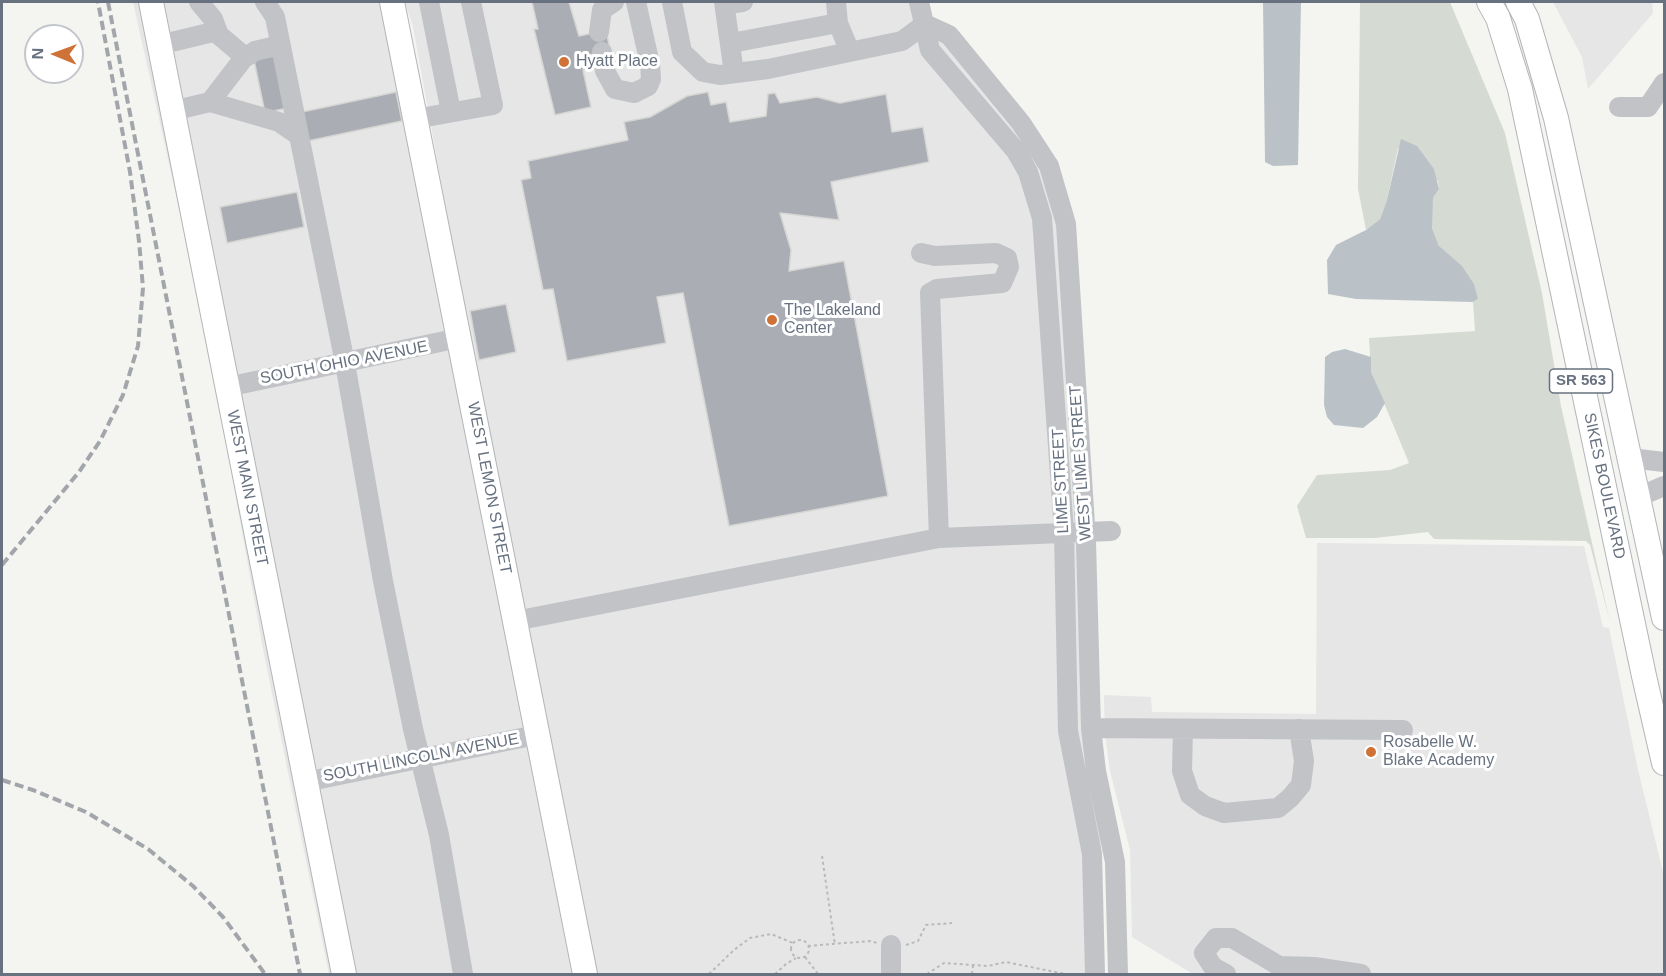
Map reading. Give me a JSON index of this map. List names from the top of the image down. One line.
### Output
{"streets":{"main road":["SR 563","SIKES BOULEVARD","WEST MAIN STREET","WEST LEMON STREET"],"street":["SOUTH OHIO AVENUE","WEST LIME STREET","LIME STREET","SOUTH LINCOLN AVENUE"]},"crossings":[["SOUTH OHIO AVENUE","WEST MAIN STREET"],["SOUTH OHIO AVENUE","WEST LEMON STREET"],["WEST LIME STREET","LIME STREET"],["WEST MAIN STREET","SOUTH LINCOLN AVENUE"],["WEST LEMON STREET","SOUTH LINCOLN AVENUE"]],"places":["Hyatt Place","The Lakeland Center","Rosabelle W. Blake Academy"],"north":"left"}
